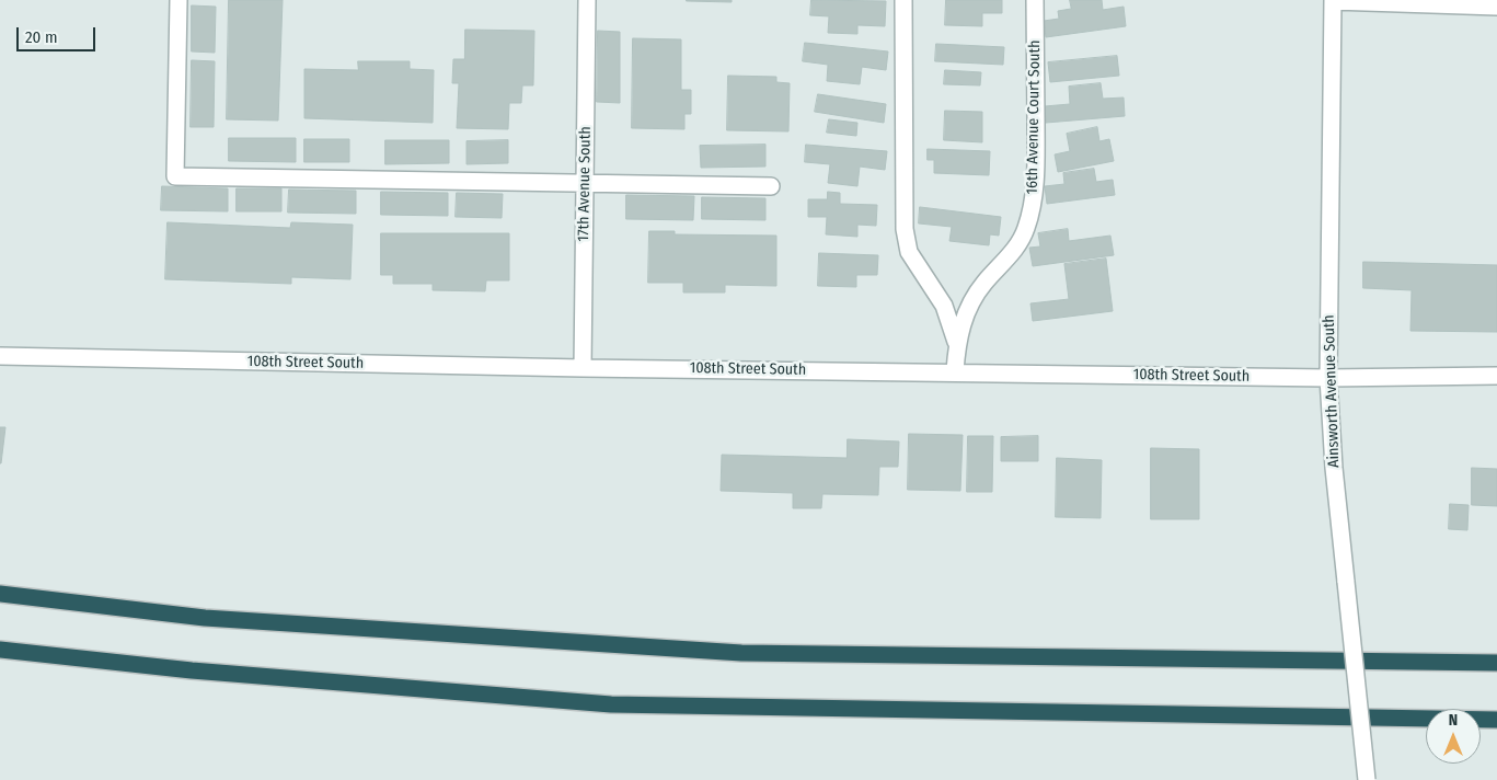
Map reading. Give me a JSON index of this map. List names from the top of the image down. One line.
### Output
{"streets":{"street":["16th Avenue Court South","17th Avenue South","108th Street South","Ainsworth Avenue South"]},"crossings":[["16th Avenue Court South","108th Street South"],["17th Avenue South","108th Street South"],["108th Street South","Ainsworth Avenue South"]],"scale_bar":"20 m","north":"top"}
